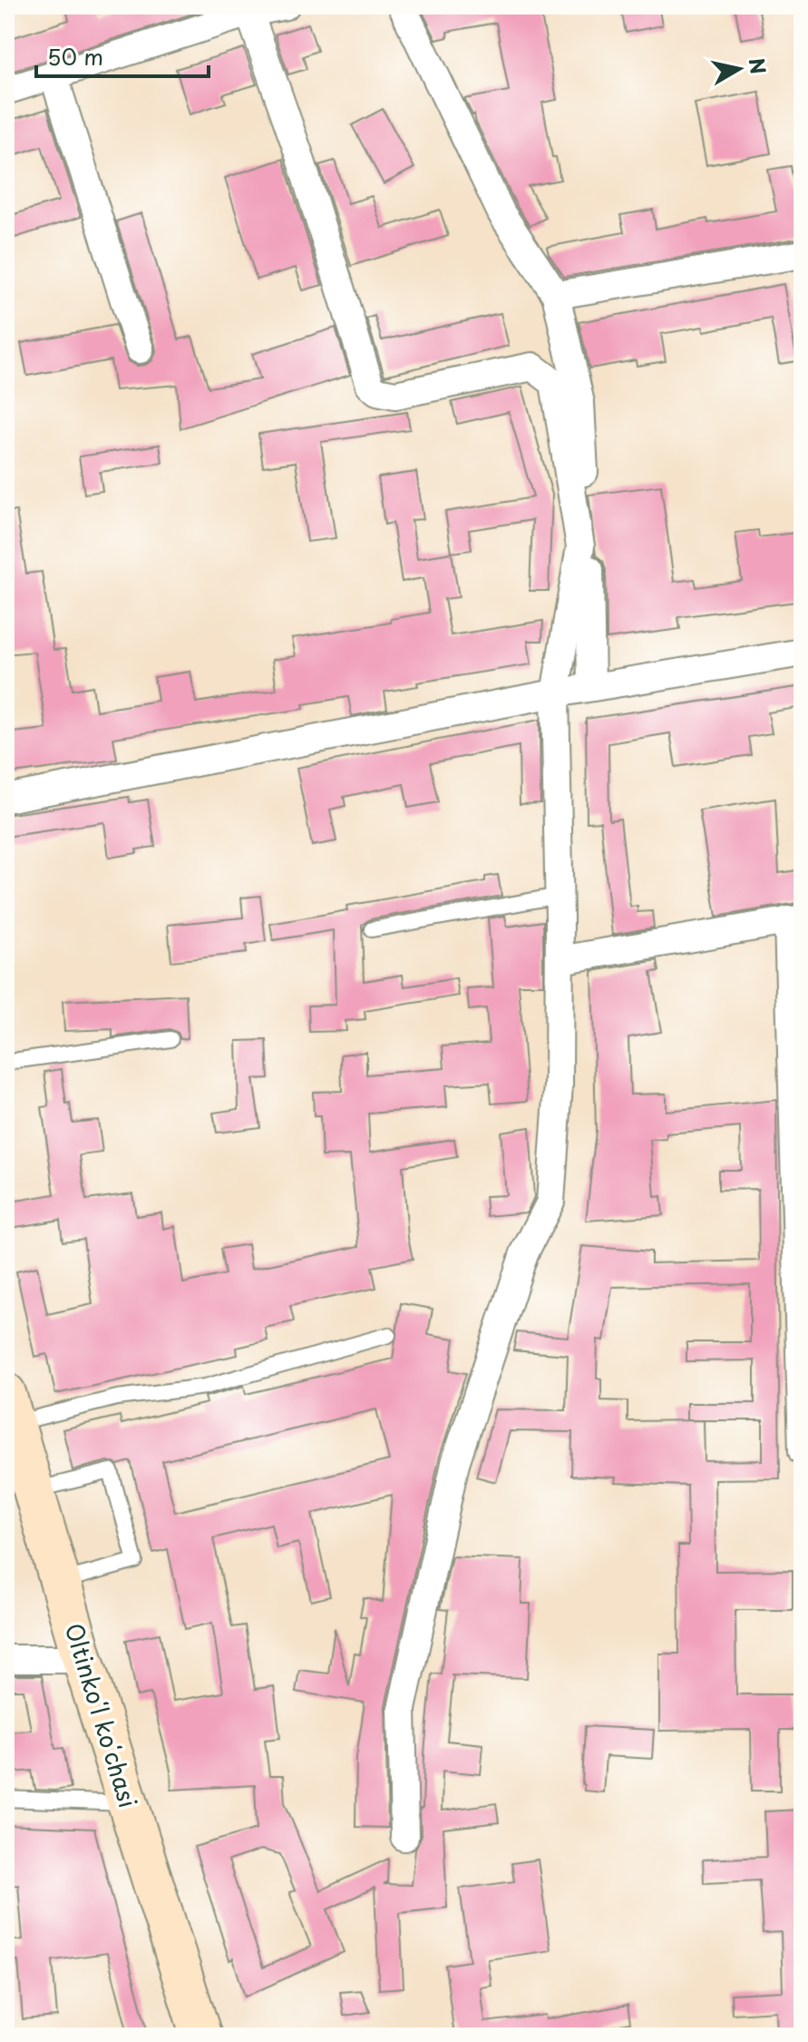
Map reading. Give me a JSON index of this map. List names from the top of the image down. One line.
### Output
{"streets":{"main road":["Oltinkoʻl koʻchasi"]},"scale_bar":"50 m","north":"right"}
